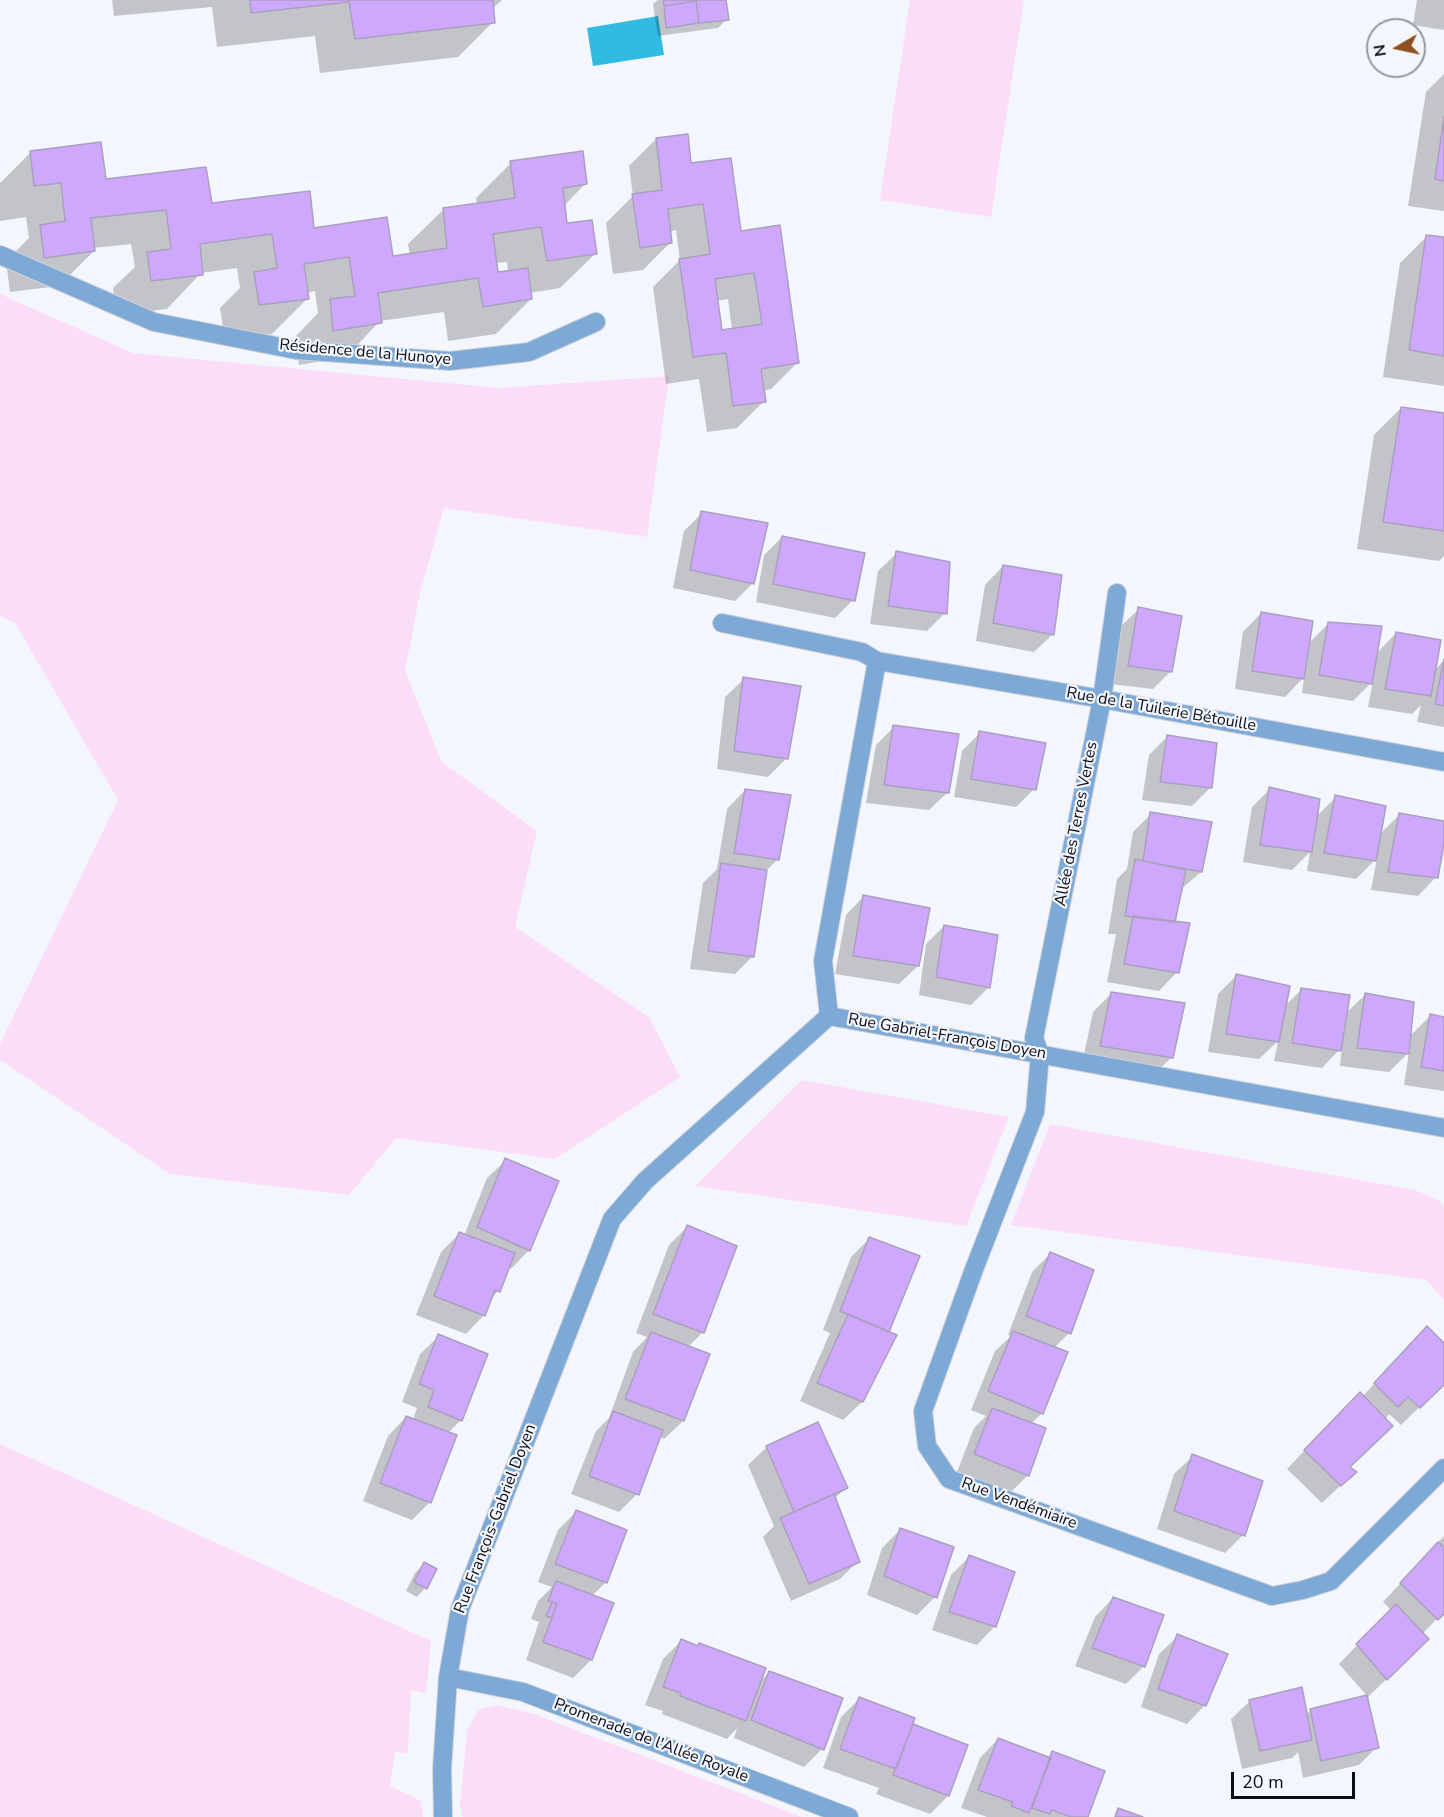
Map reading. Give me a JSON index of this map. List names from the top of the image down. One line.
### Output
{"streets":{"street":["Résidence de la Hunoye","Rue de la Tuilerie Bétouille","Allée des Terres Vertes","Rue Gabriel-François Doyen","Rue Vendémiaire","Rue François-Gabriel Doyen","Promenade de l'Allée Royale"]},"crossings":[["Rue de la Tuilerie Bétouille","Allée des Terres Vertes"],["Allée des Terres Vertes","Rue Gabriel-François Doyen"],["Allée des Terres Vertes","Rue Vendémiaire"],["Rue Gabriel-François Doyen","Rue Vendémiaire"],["Rue Gabriel-François Doyen","Rue François-Gabriel Doyen"],["Rue François-Gabriel Doyen","Promenade de l'Allée Royale"]],"scale_bar":"20 m","north":"left"}
